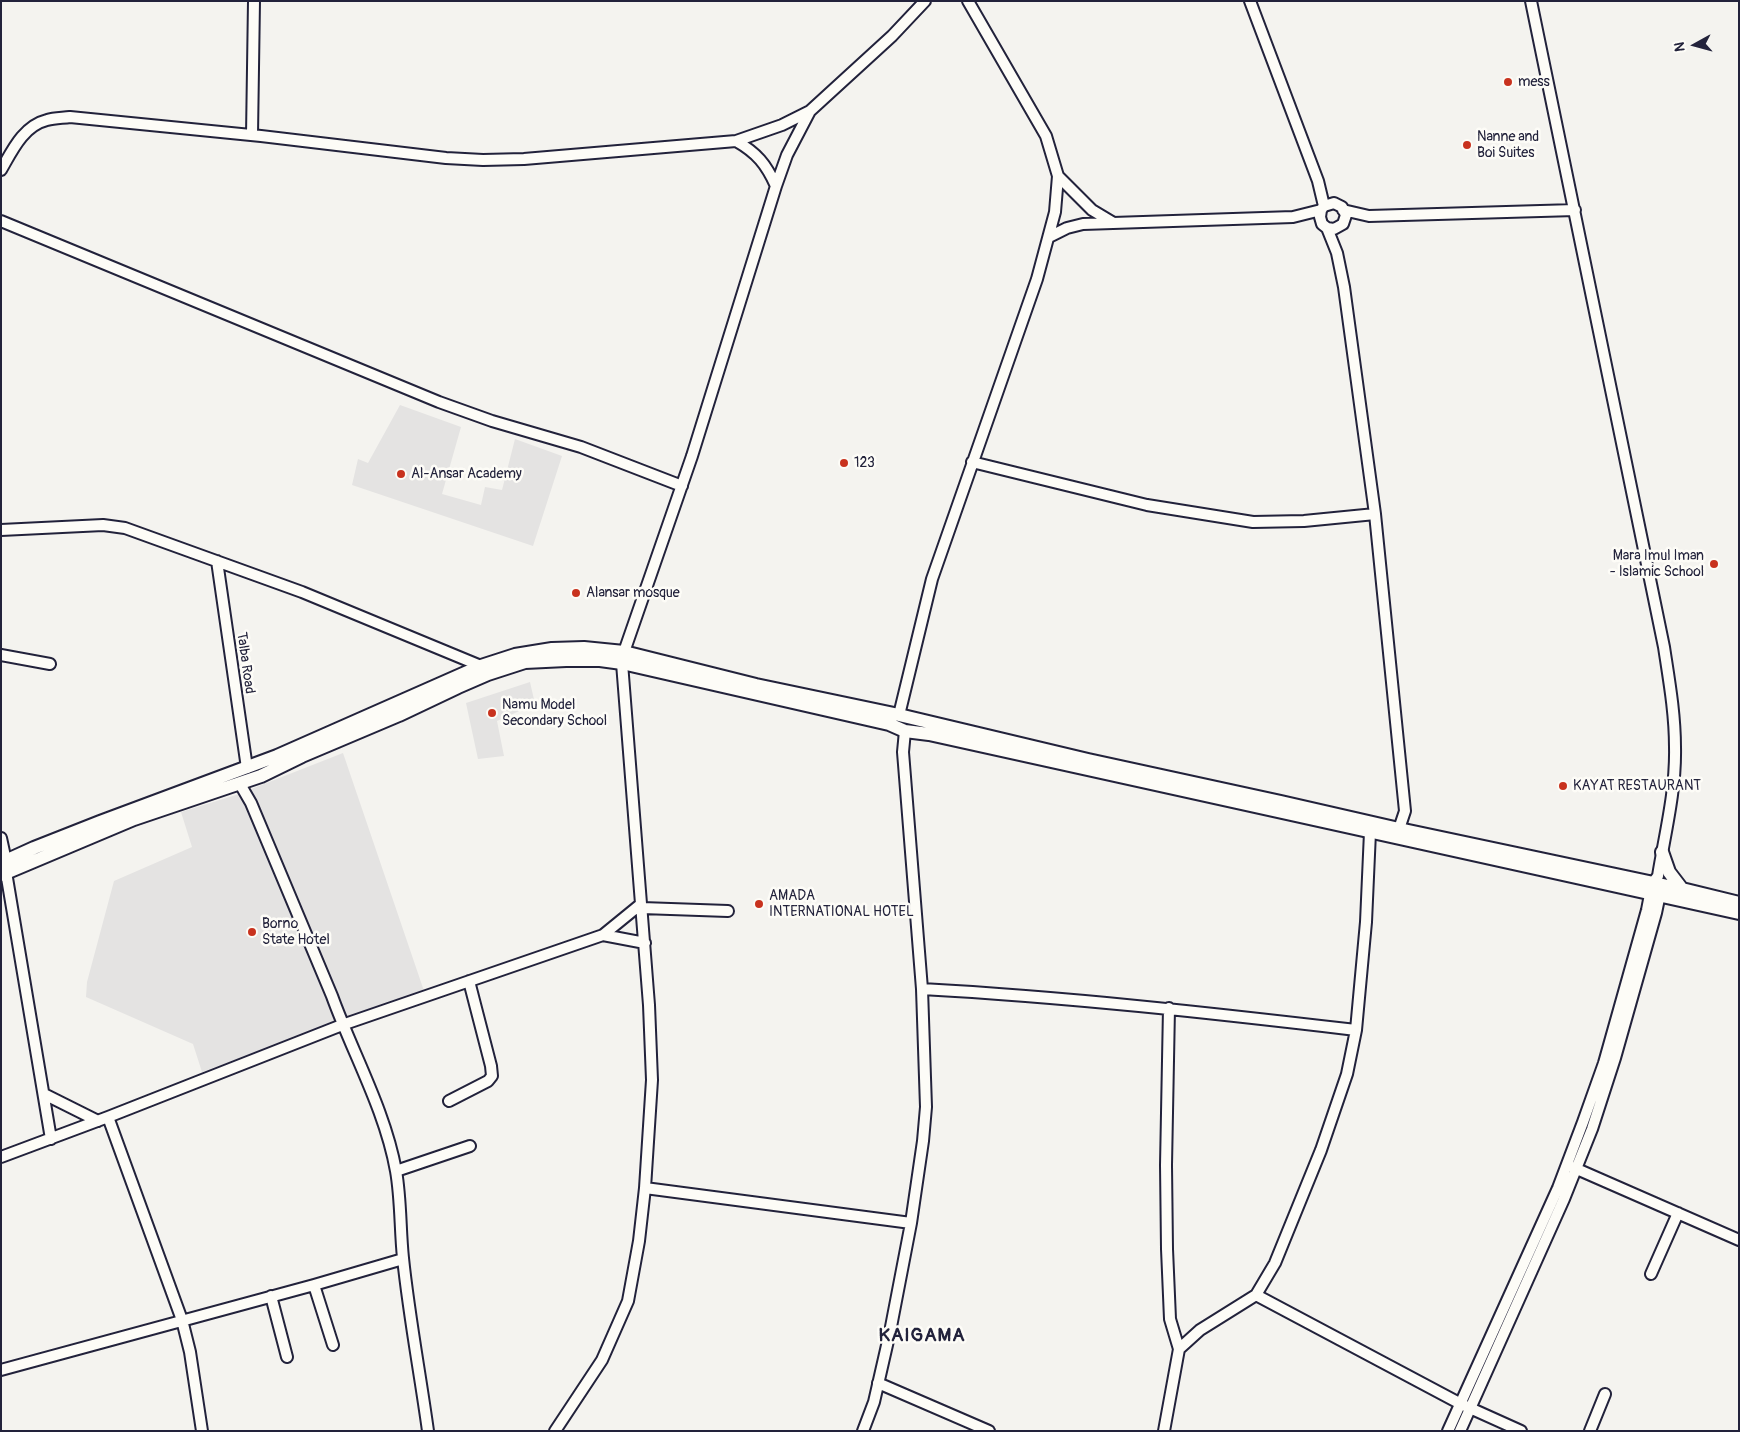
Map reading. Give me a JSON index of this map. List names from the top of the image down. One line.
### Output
{"streets":{"street":["Talba Road"]},"districts":["KAIGAMA"],"places":["mess","Nanne and Boi Suites","123","Al-Ansar Academy","Mara Imul Iman - Islamic School","Alansar mosque","Namu Model Secondary School","KAYAT RESTAURANT","AMADA INTERNATIONAL HOTEL","Borno State Hotel"],"north":"left"}
